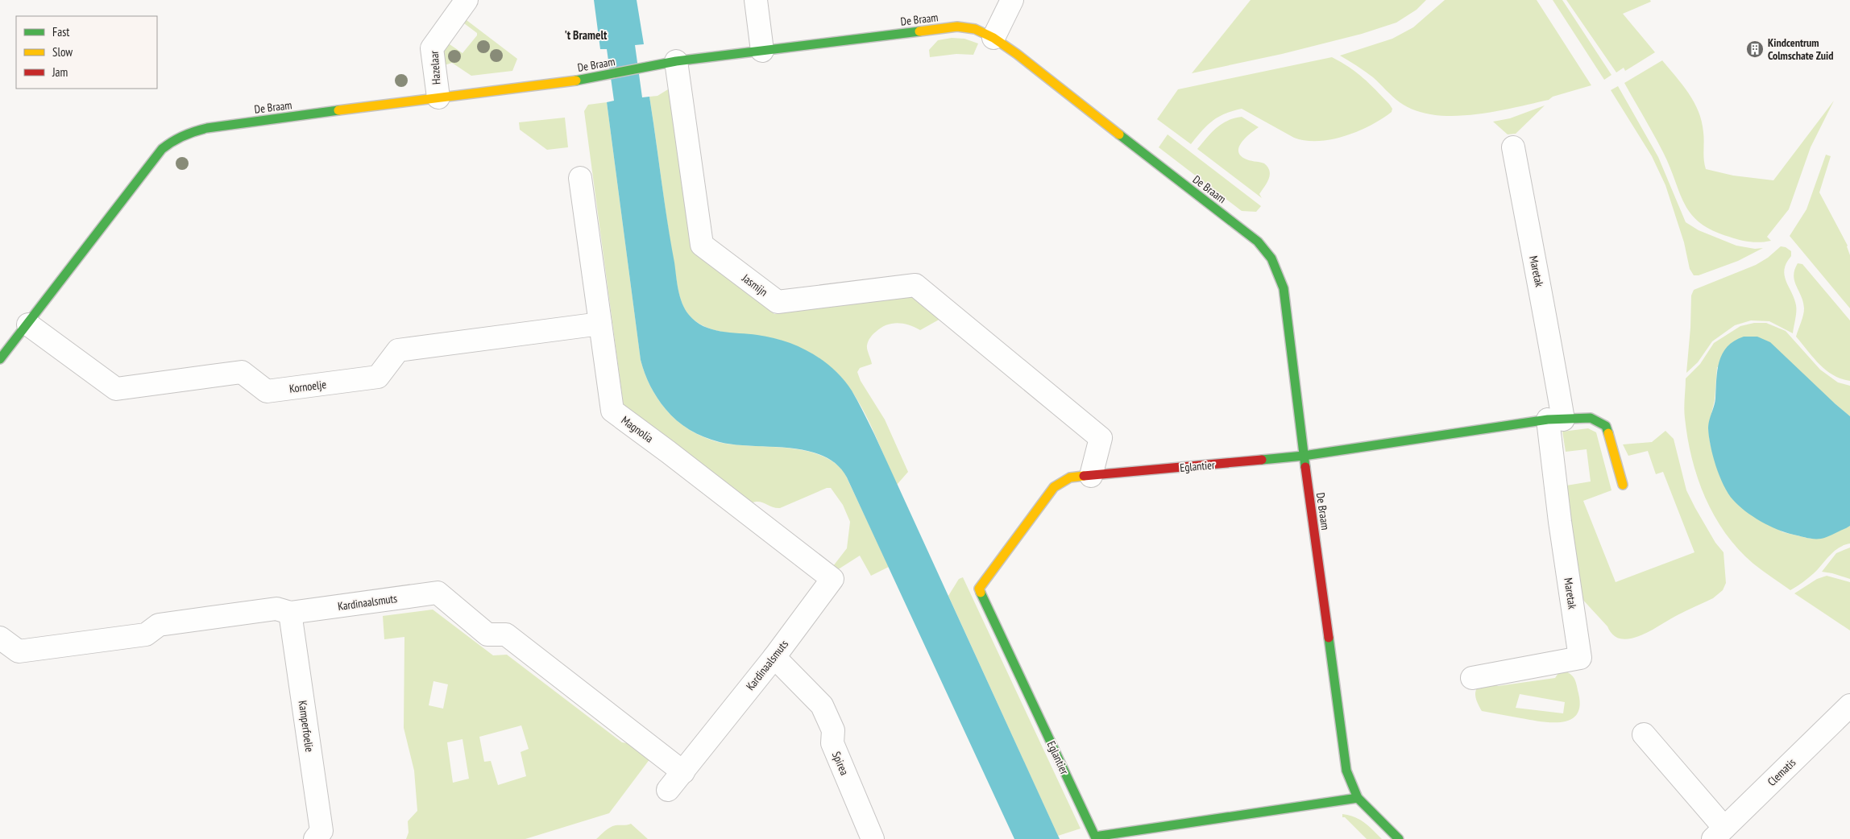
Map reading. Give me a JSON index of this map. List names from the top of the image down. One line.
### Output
{"streets":{"street":["De Braam","Hazelaar","Maretak","Jasmijn","Kornoelje","Magnolia","Eglantier","Kardinaalsmuts","Kamperfoelie","Spirea","Clematis"]},"crossings":[["De Braam","Hazelaar"],["De Braam","Jasmijn"],["De Braam","Kornoelje"],["De Braam","Eglantier"],["Jasmijn","Eglantier"],["Kornoelje","Magnolia"],["Magnolia","Kardinaalsmuts"],["Kardinaalsmuts","Kamperfoelie"],["Kardinaalsmuts","Spirea"]],"districts":["'t Bramelt"],"places":{"building":["Kindcentrum Colmschate Zuid"]},"legend":["Fast","Slow","Jam"]}
